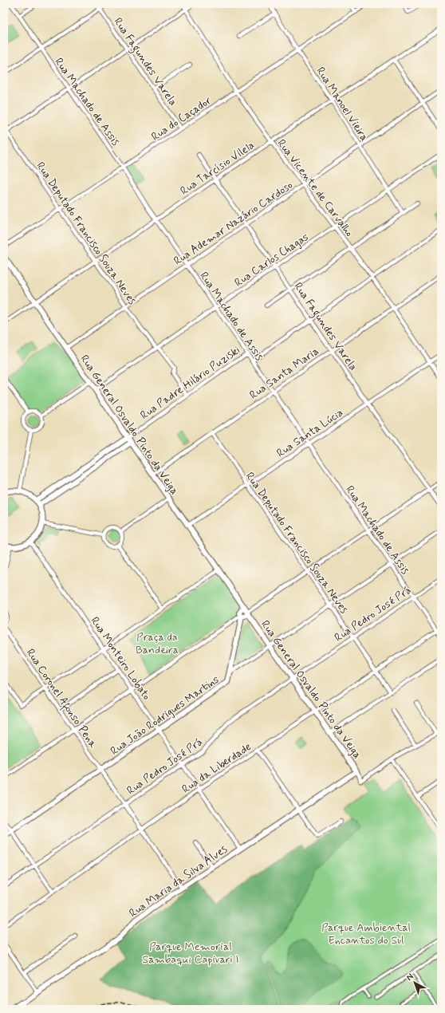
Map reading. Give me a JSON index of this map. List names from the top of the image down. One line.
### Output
{"streets":{"street":["Rua Fagundes Varela","Rua Machado de Assis","Rua Manoel Vieira","Rua do Caçador","Rua Tarcísio Vilela","Rua Vicente de Carvalho","Rua Ademar Nazário Cardoso","Rua Deputado Francisco Souza Neves","Rua Carlos Chagas","Rua Santa Maria","Rua Padre Hilário Puziski","Rua General Osvaldo Pinto da Veiga","Rua Santa Lúcia","Rua Pedro José Prá","Rua Monteiro Lobato","Rua Coronel Afonso Pena","Rua João Rodrigues Martins","Rua da Liberdade","Rua Maria da Silva Alves"]},"crossings":[["Rua Fagundes Varela","Rua do Caçador"],["Rua Fagundes Varela","Rua Tarcísio Vilela"],["Rua Fagundes Varela","Rua Ademar Nazário Cardoso"],["Rua Fagundes Varela","Rua Carlos Chagas"],["Rua Fagundes Varela","Rua Santa Maria"],["Rua Fagundes Varela","Rua Santa Lúcia"],["Rua Machado de Assis","Rua do Caçador"],["Rua Machado de Assis","Rua Tarcísio Vilela"],["Rua Machado de Assis","Rua Ademar Nazário Cardoso"],["Rua Machado de Assis","Rua Carlos Chagas"],["Rua Machado de Assis","Rua Santa Maria"],["Rua Machado de Assis","Rua Padre Hilário Puziski"],["Rua Machado de Assis","Rua Santa Lúcia"],["Rua Machado de Assis","Rua Pedro José Prá"],["Rua Machado de Assis","Rua João Rodrigues Martins"],["Rua Machado de Assis","Rua da Liberdade"],["Rua Manoel Vieira","Rua do Caçador"],["Rua Manoel Vieira","Rua Tarcísio Vilela"],["Rua Manoel Vieira","Rua Ademar Nazário Cardoso"],["Rua Manoel Vieira","Rua Carlos Chagas"],["Rua do Caçador","Rua Vicente de Carvalho"],["Rua do Caçador","Rua Deputado Francisco Souza Neves"],["Rua Tarcísio Vilela","Rua Vicente de Carvalho"],["Rua Tarcísio Vilela","Rua Deputado Francisco Souza Neves"],["Rua Tarcísio Vilela","Rua General Osvaldo Pinto da Veiga"],["Rua Vicente de Carvalho","Rua Ademar Nazário Cardoso"],["Rua Vicente de Carvalho","Rua Carlos Chagas"],["Rua Vicente de Carvalho","Rua Santa Maria"],["Rua Vicente de Carvalho","Rua Santa Lúcia"],["Rua Ademar Nazário Cardoso","Rua Deputado Francisco Souza Neves"],["Rua Ademar Nazário Cardoso","Rua General Osvaldo Pinto da Veiga"],["Rua Deputado Francisco Souza Neves","Rua Carlos Chagas"],["Rua Deputado Francisco Souza Neves","Rua Santa Maria"],["Rua Deputado Francisco Souza Neves","Rua Padre Hilário Puziski"],["Rua Deputado Francisco Souza Neves","Rua Santa Lúcia"],["Rua Deputado Francisco Souza Neves","Rua Pedro José Prá"],["Rua Deputado Francisco Souza Neves","Rua João Rodrigues Martins"],["Rua Deputado Francisco Souza Neves","Rua da Liberdade"],["Rua Carlos Chagas","Rua General Osvaldo Pinto da Veiga"],["Rua Santa Maria","Rua General Osvaldo Pinto da Veiga"],["Rua Padre Hilário Puziski","Rua General Osvaldo Pinto da Veiga"],["Rua General Osvaldo Pinto da Veiga","Rua Santa Lúcia"],["Rua General Osvaldo Pinto da Veiga","Rua Pedro José Prá"],["Rua General Osvaldo Pinto da Veiga","Rua João Rodrigues Martins"],["Rua General Osvaldo Pinto da Veiga","Rua da Liberdade"],["Rua General Osvaldo Pinto da Veiga","Rua Maria da Silva Alves"],["Rua Pedro José Prá","Rua Monteiro Lobato"],["Rua Pedro José Prá","Rua Coronel Afonso Pena"],["Rua Monteiro Lobato","Rua João Rodrigues Martins"],["Rua Monteiro Lobato","Rua da Liberdade"],["Rua Monteiro Lobato","Rua Maria da Silva Alves"],["Rua Coronel Afonso Pena","Rua João Rodrigues Martins"],["Rua Coronel Afonso Pena","Rua da Liberdade"],["Rua Coronel Afonso Pena","Rua Maria da Silva Alves"]],"parks":["Praça da Bandeira","Parque Ambiental Encantos do Sul","Parque Memorial Sambaqui Capivari I"],"north":"top left"}
